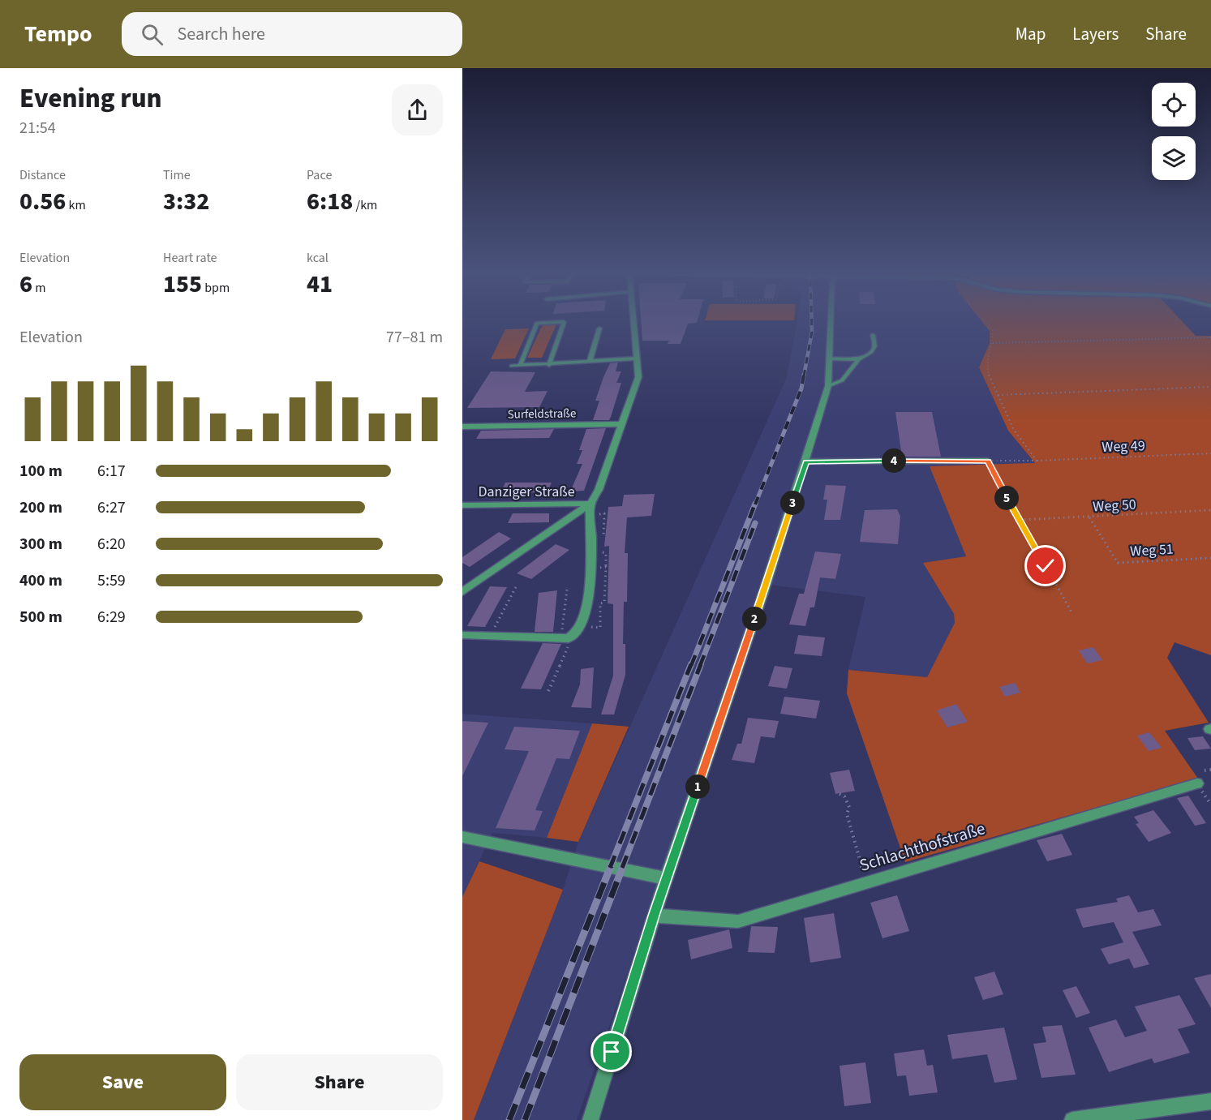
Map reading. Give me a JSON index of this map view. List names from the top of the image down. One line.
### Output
{"streets":{"street":["Surfeldstraße","Danziger Straße","Schlachthofstraße"],"path":["Weg 49","Weg 50","Weg 51"]},"crossings":[["Weg 50","Weg 51"]],"page":{"header":"Tempo","search":"Search here","nav":["Map","Layers","Share"],"heading":["Evening run","21:54"],"stats":[["Distance","0.56 km"],["Time","3:32"],["Pace","6:18 /km"],["Elevation","6 m"],["Heart rate","155 bpm"],["kcal","41"]],"chart":["Elevation","77–81 m"],"pins":["4","5","3","2","1"],"list":[{"name":"100 m","note":"6:17"},{"name":"200 m","note":"6:27"},{"name":"300 m","note":"6:20"},{"name":"400 m","note":"5:59"},{"name":"500 m","note":"6:29"}],"buttons":["Save","Share"]}}
